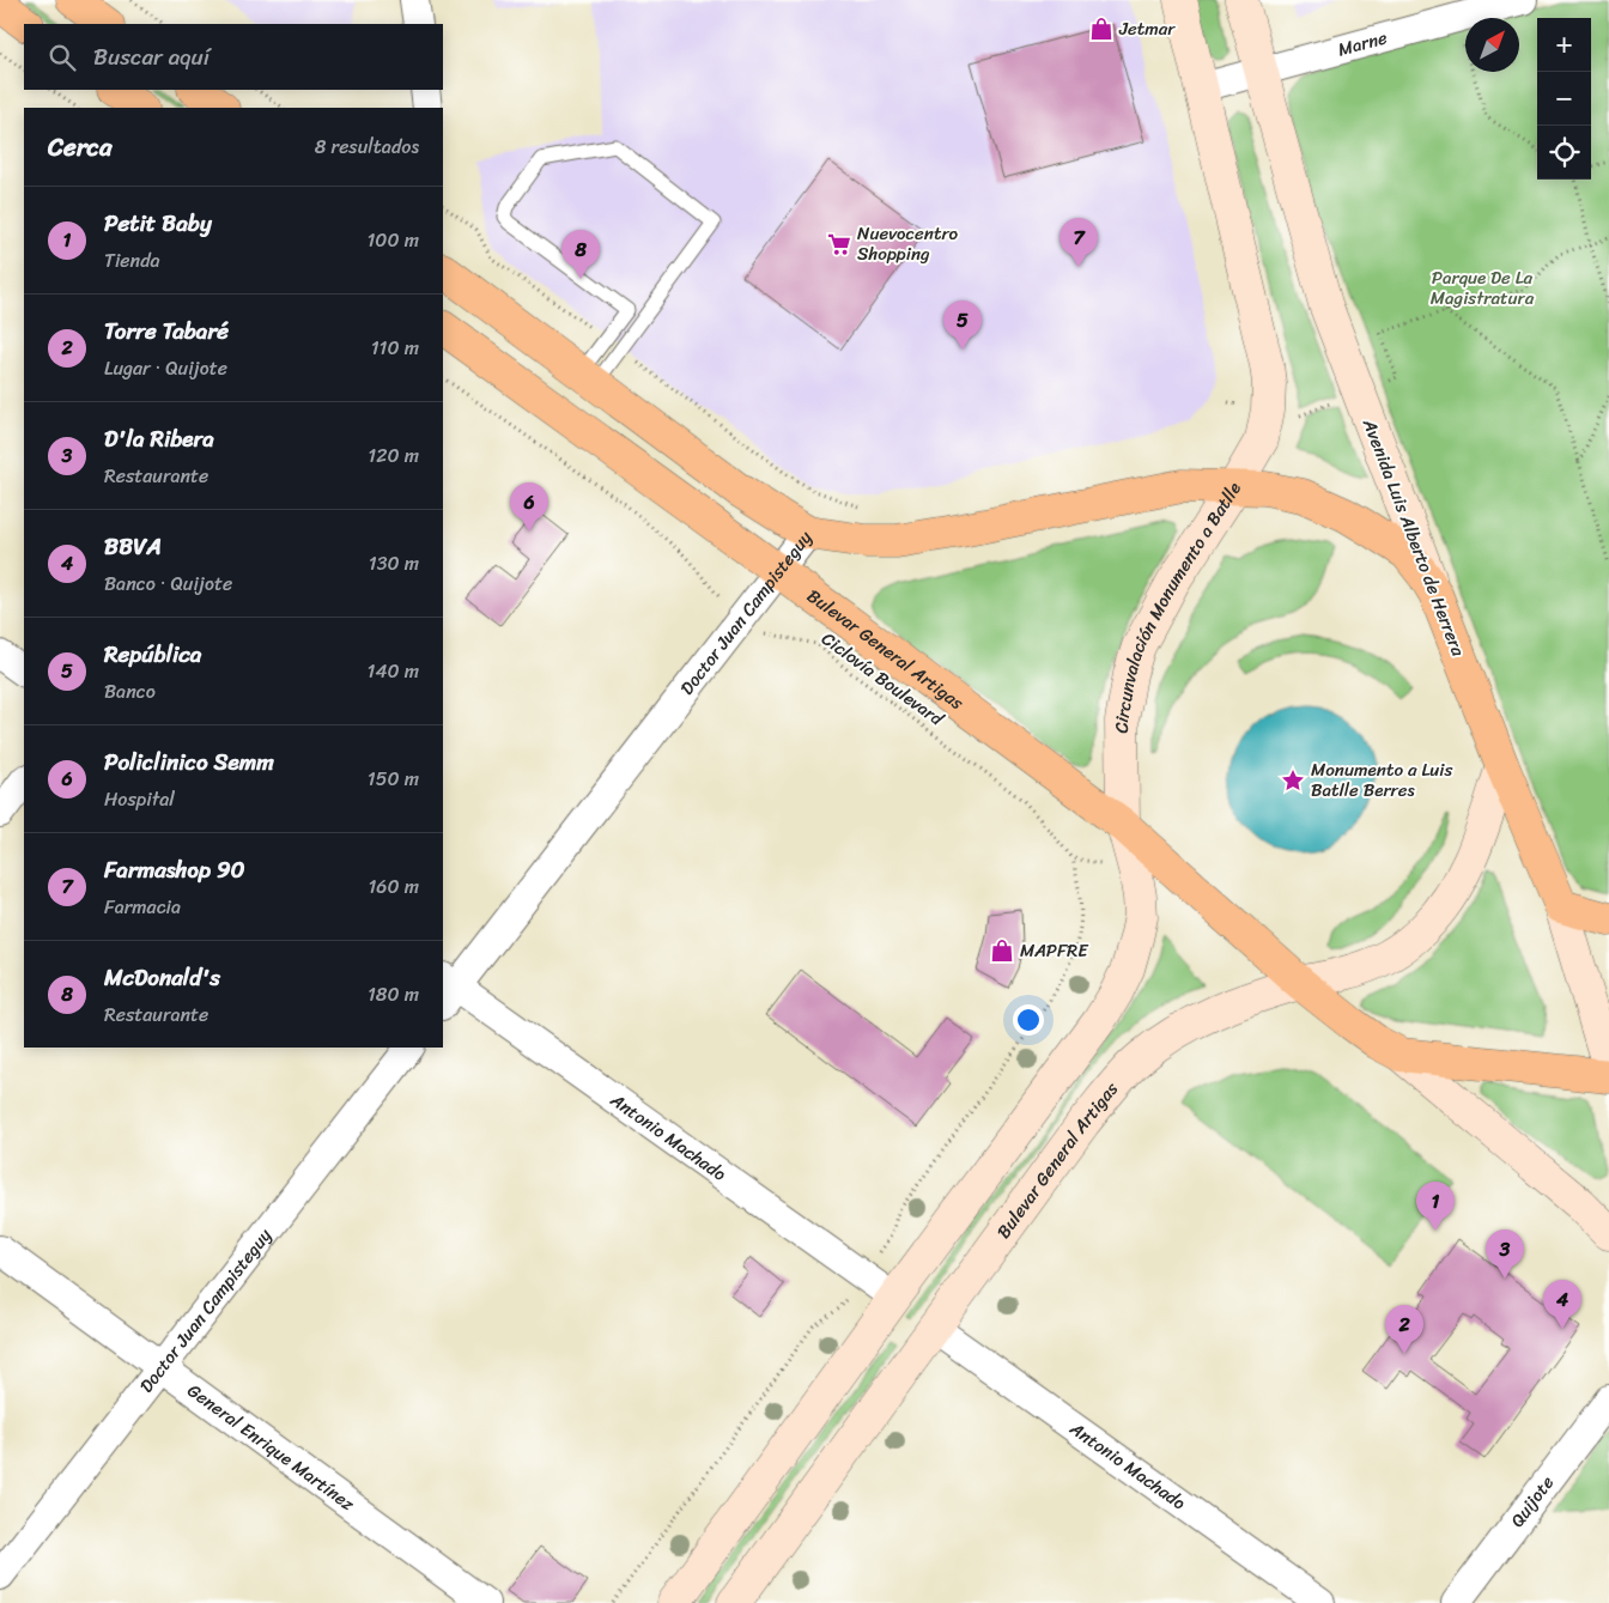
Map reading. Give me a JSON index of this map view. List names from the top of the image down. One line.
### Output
{"streets":{"main road":["Avenida Luis Alberto de Herrera","Circunvalación Monumento a Batlle","Doctor Juan Campisteguy","Bulevar General Artigas"],"street":["Marne","Antonio Machado","General Enrique Martínez","Quijote"],"path":["Ciclovía Boulevard"]},"crossings":[["Marne","Avenida Luis Alberto de Herrera"],["Avenida Luis Alberto de Herrera","Circunvalación Monumento a Batlle"],["Circunvalación Monumento a Batlle","Doctor Juan Campisteguy"],["Circunvalación Monumento a Batlle","Bulevar General Artigas"],["Doctor Juan Campisteguy","Bulevar General Artigas"],["Doctor Juan Campisteguy","Ciclovía Boulevard"],["Doctor Juan Campisteguy","Antonio Machado"],["Doctor Juan Campisteguy","General Enrique Martínez"],["Bulevar General Artigas","Antonio Machado"]],"parks":["Parque De La Magistratura"],"places":{"shop":["Jetmar","MAPFRE"],"supermarket":["Nuevocentro Shopping"],"place":["Monumento a Luis Batlle Berres"]},"north":"top right","page":{"map_buttons":["+","−"],"search":"Buscar aquí","heading":["Cerca","8 resultados"],"list":[{"mark":"1","name":"Petit Baby","note":"Tienda","value":"100 m"},{"mark":"2","name":"Torre Tabaré","note":"Lugar · Quijote","value":"110 m"},{"mark":"3","name":"D'la Ribera","note":"Restaurante","value":"120 m"},{"mark":"4","name":"BBVA","note":"Banco · Quijote","value":"130 m"},{"mark":"5","name":"República","note":"Banco","value":"140 m"},{"mark":"6","name":"Policlinico Semm","note":"Hospital","value":"150 m"},{"mark":"7","name":"Farmashop 90","note":"Farmacia","value":"160 m"},{"mark":"8","name":"McDonald's","note":"Restaurante","value":"180 m"}],"pins":["7","8","5","6","1","3","4","2"]}}
